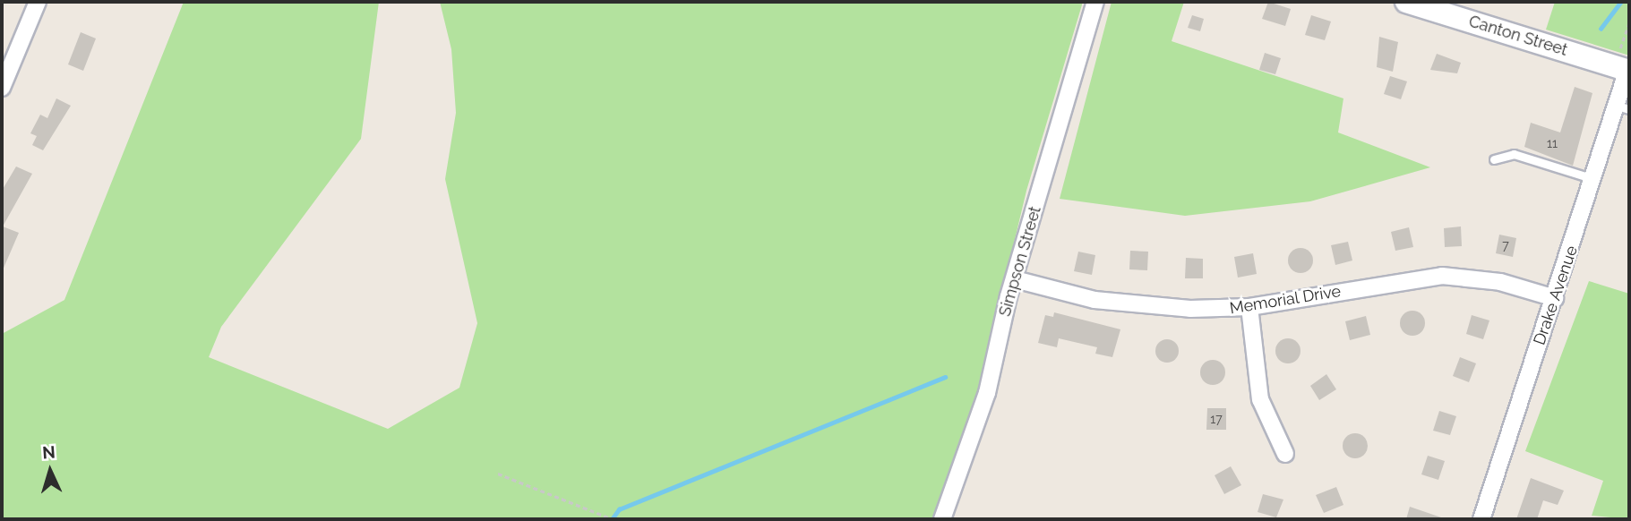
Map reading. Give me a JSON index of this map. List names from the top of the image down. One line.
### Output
{"streets":{"main road":["Canton Street"],"street":["Simpson Street","Drake Avenue","Memorial Drive"]},"crossings":[["Canton Street","Drake Avenue"],["Simpson Street","Memorial Drive"],["Drake Avenue","Memorial Drive"]],"house_numbers":["11","7","17"],"north":"top"}
